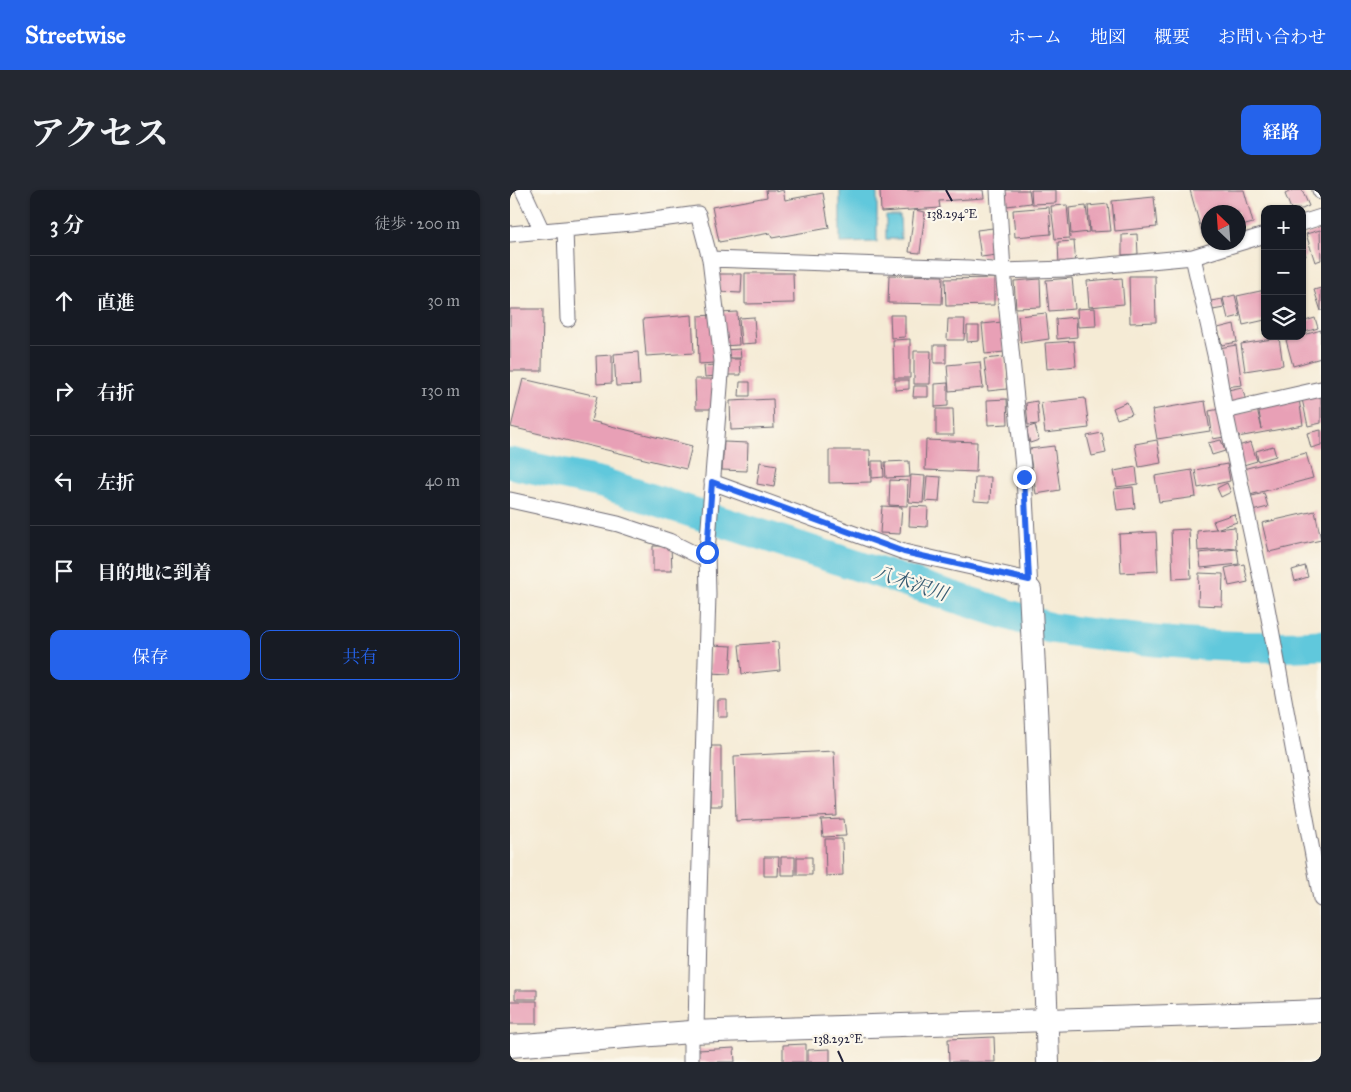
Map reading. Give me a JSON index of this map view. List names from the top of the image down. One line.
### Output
{"water":["八木沢川"],"north":"top left","page":{"header":"Streetwise","nav":["ホーム","地図","概要","お問い合わせ"],"title":"アクセス","buttons":["経路",["保存","共有"]],"heading":["3 分","徒歩 · 200 m"],"map_buttons":["+","−"],"list":[["直進","30 m"],["右折","130 m"],["左折","40 m"],"目的地に到着"]},"coordinates":["138.294°E","138.292°E"]}
